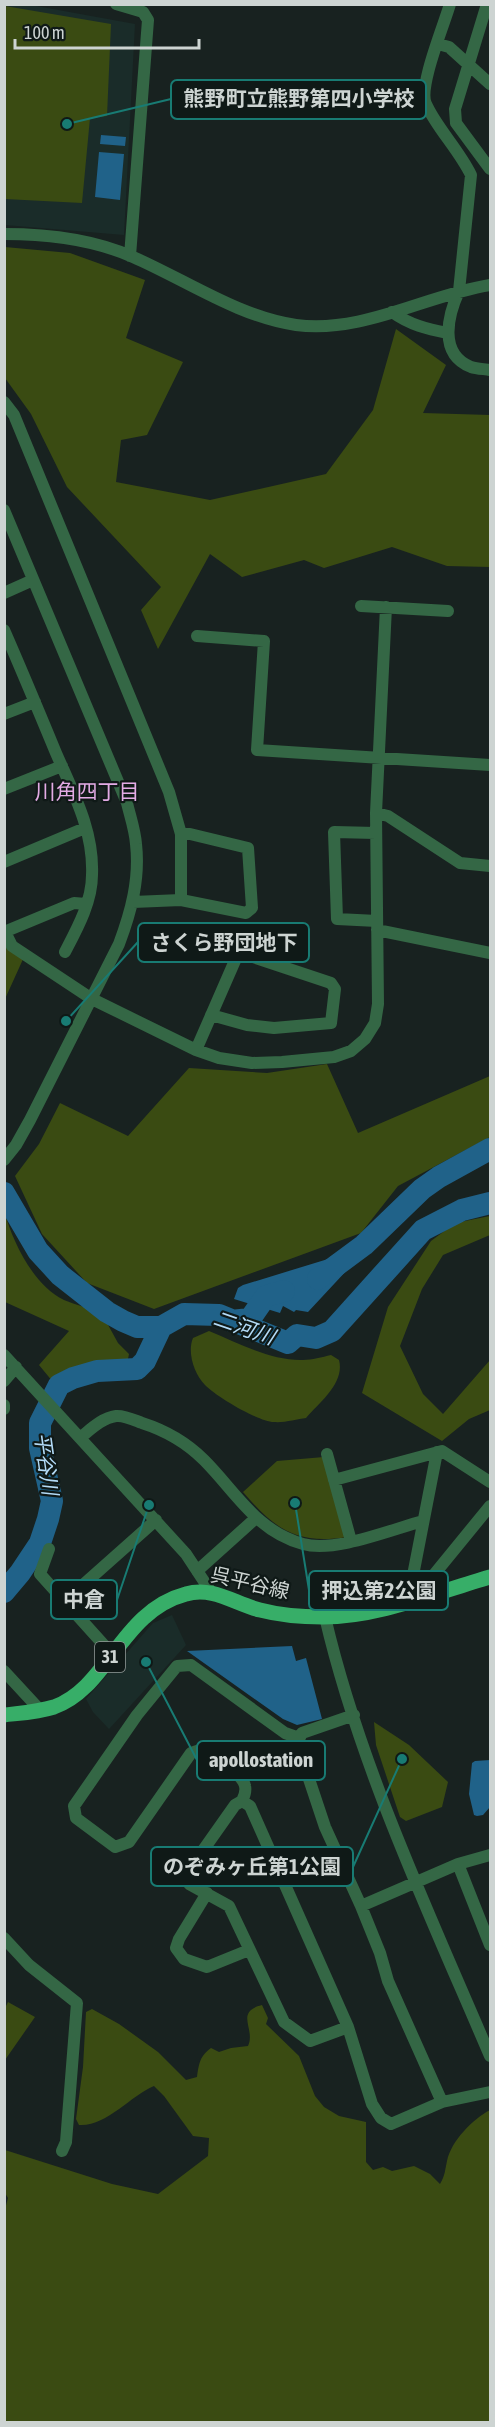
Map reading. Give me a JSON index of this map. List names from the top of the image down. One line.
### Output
{"streets":{"main road":["呉平谷線","31"]},"districts":["川角四丁目"],"water":["二河川","平谷川"],"places":["熊野町立熊野第四小学校","さくら野団地下","押込第2公園","中倉","apollostation","のぞみヶ丘第1公園"],"scale_bar":"100 m"}
